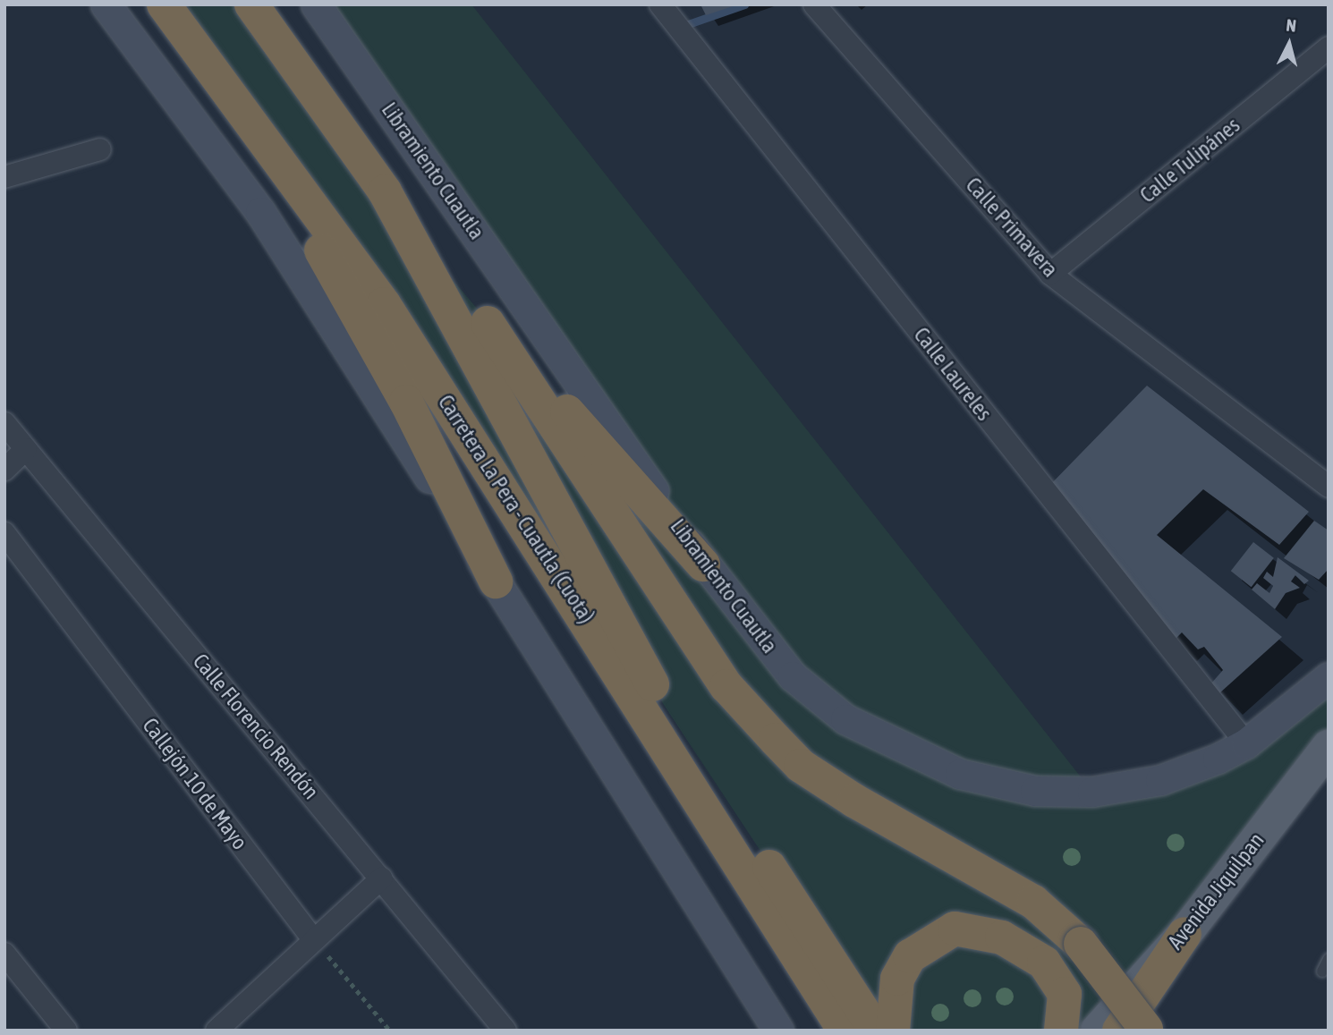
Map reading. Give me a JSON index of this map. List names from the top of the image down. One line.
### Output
{"streets":{"highway":["Carretera La Pera - Cuautla (Cuota)"],"main road":["Libramiento Cuautla","Avenida Jiquilpan"],"street":["Calle Tulipánes","Calle Primavera","Calle Laureles","Calle Florencio Rendón","Callejón 10 de Mayo"]},"crossings":[["Calle Tulipánes","Calle Primavera"],["Libramiento Cuautla","Calle Laureles"]],"north":"top"}
